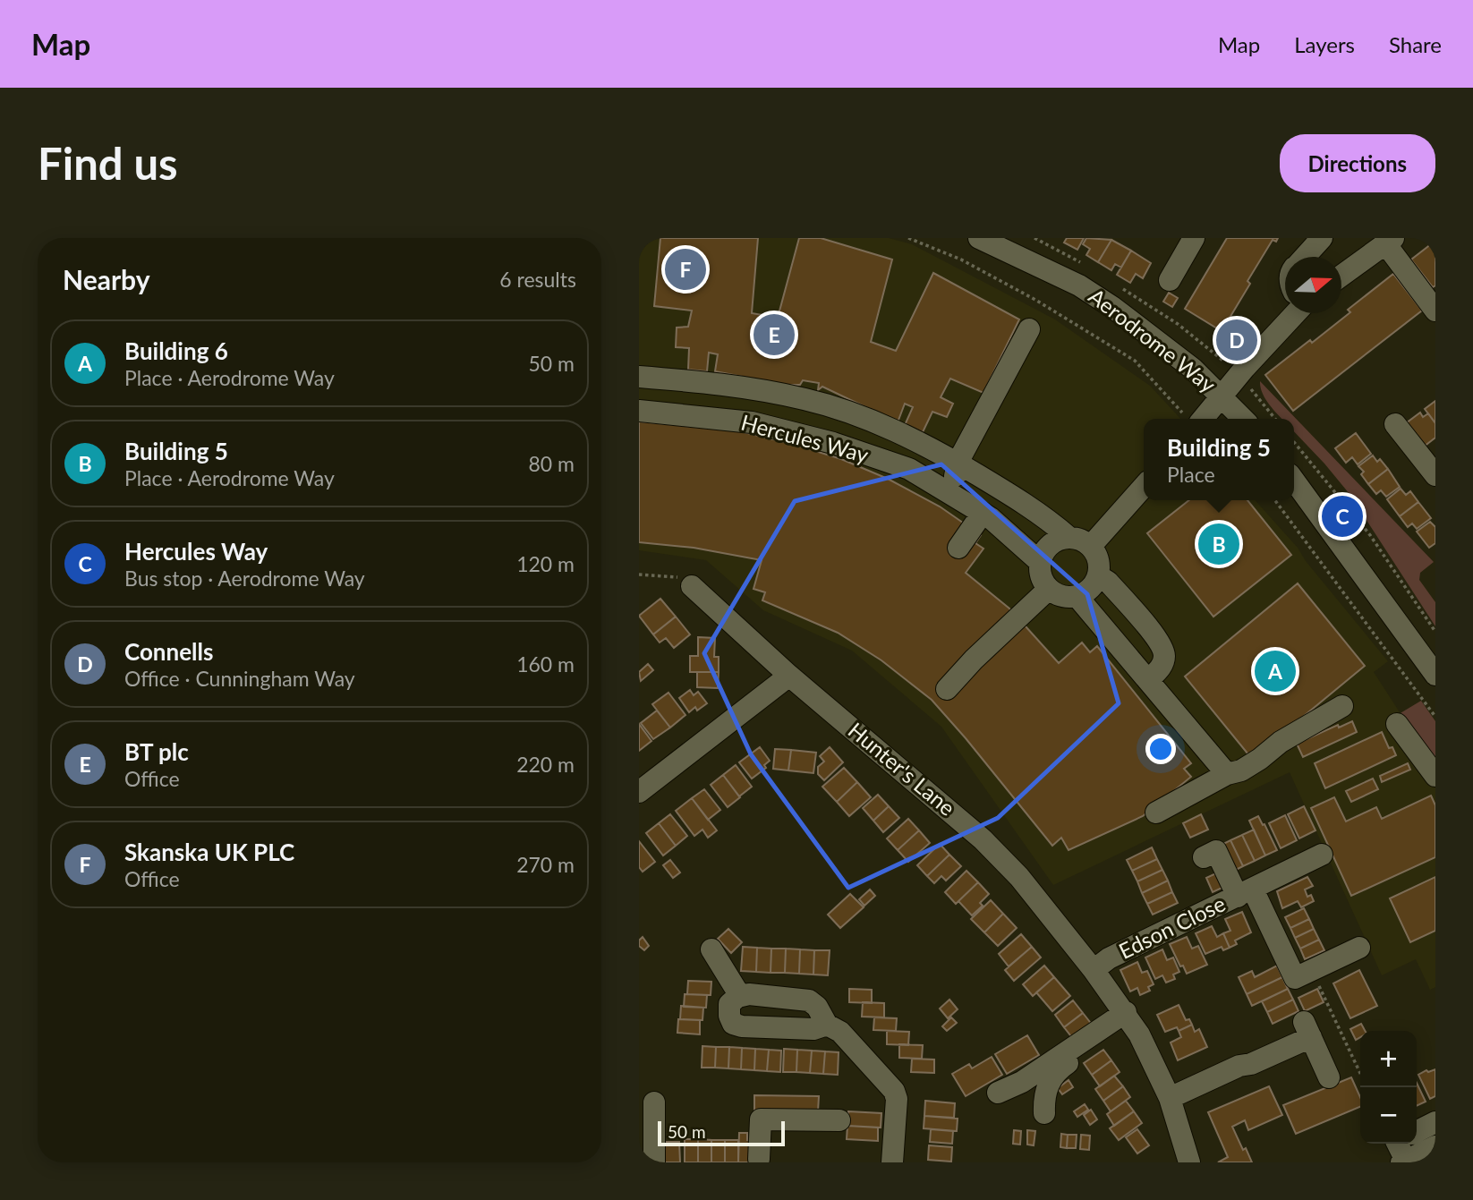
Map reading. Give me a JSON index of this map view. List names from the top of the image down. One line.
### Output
{"streets":{"street":["Aerodrome Way","Hercules Way","Hunter's Lane","Edson Close"]},"crossings":[["Hunter's Lane","Edson Close"]],"scale_bar":"50 m","north":"right","page":{"header":"Map","nav":["Map","Layers","Share"],"buttons":"Directions","title":"Find us","heading":["Nearby","6 results"],"pins":["F","E","D","C","B","A"],"list":[{"mark":"A","name":"Building 6","note":"Place · Aerodrome Way","value":"50 m"},{"mark":"B","name":"Building 5","note":"Place · Aerodrome Way","value":"80 m"},{"mark":"C","name":"Hercules Way","note":"Bus stop · Aerodrome Way","value":"120 m"},{"mark":"D","name":"Connells","note":"Office · Cunningham Way","value":"160 m"},{"mark":"E","name":"BT plc","note":"Office","value":"220 m"},{"mark":"F","name":"Skanska UK PLC","note":"Office","value":"270 m"}],"popup":["Building 5","Place"],"map_buttons":["+","−"],"scale":"50 m"}}
